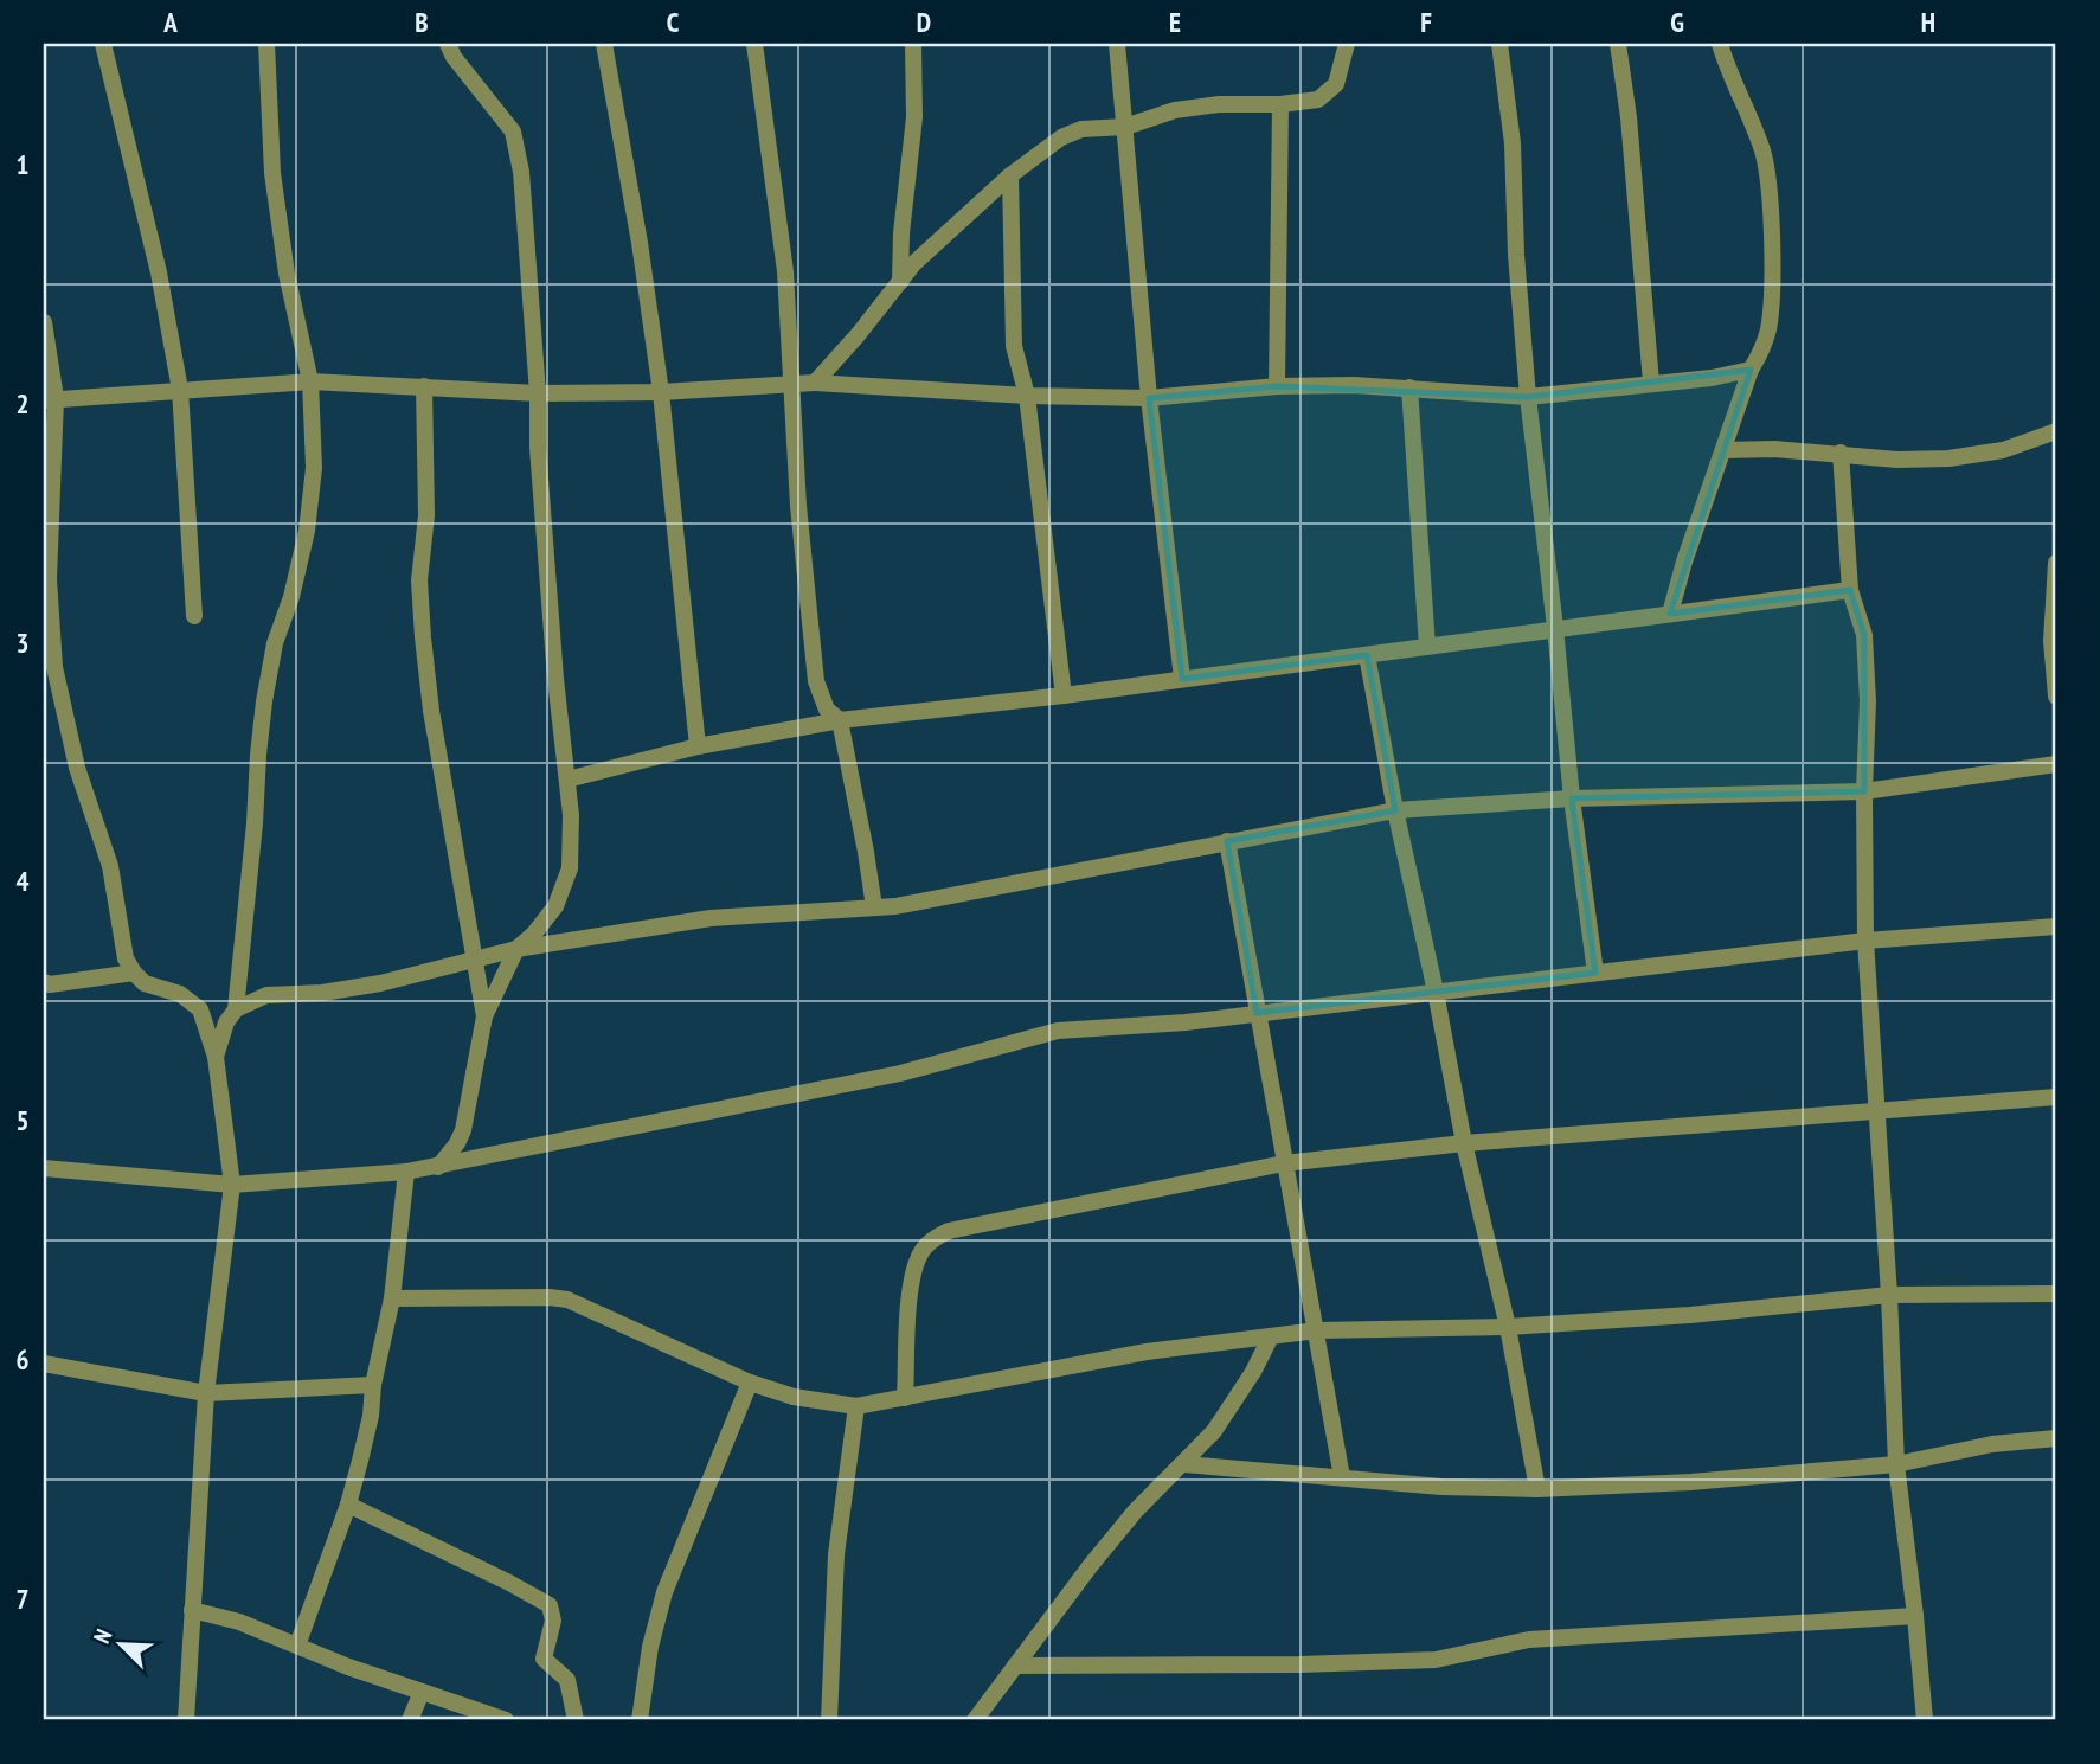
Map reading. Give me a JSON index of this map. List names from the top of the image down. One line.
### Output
{"north":"top left","grid":{"columns":["A","B","C","D","E","F","G","H"],"rows":["1","2","3","4","5","6","7"]}}
